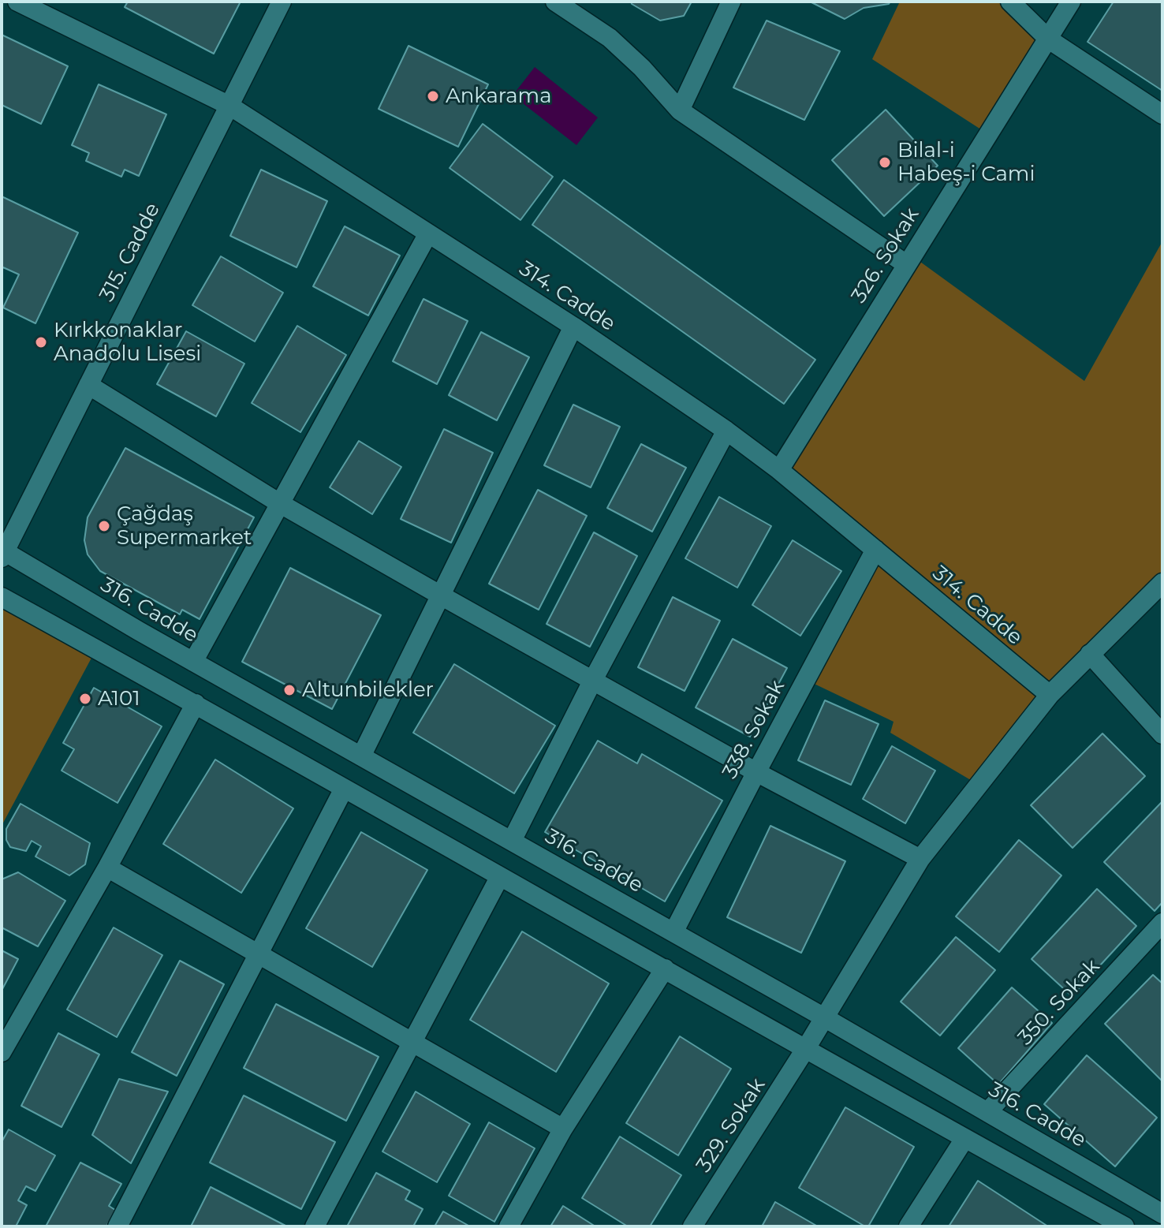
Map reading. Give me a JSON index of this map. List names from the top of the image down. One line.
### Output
{"streets":{"street":["315. Cadde","326. Sokak","314. Cadde","316. Cadde","338. Sokak","350. Sokak","329. Sokak"]},"crossings":[["315. Cadde","314. Cadde"],["315. Cadde","316. Cadde"],["326. Sokak","314. Cadde"],["314. Cadde","338. Sokak"],["316. Cadde","338. Sokak"],["316. Cadde","350. Sokak"],["316. Cadde","329. Sokak"]],"places":["Ankarama","Bilal-i Habeş-i Cami","Kırkkonaklar Anadolu Lisesi","Çağdaş Supermarket","Altunbilekler","A101"]}
